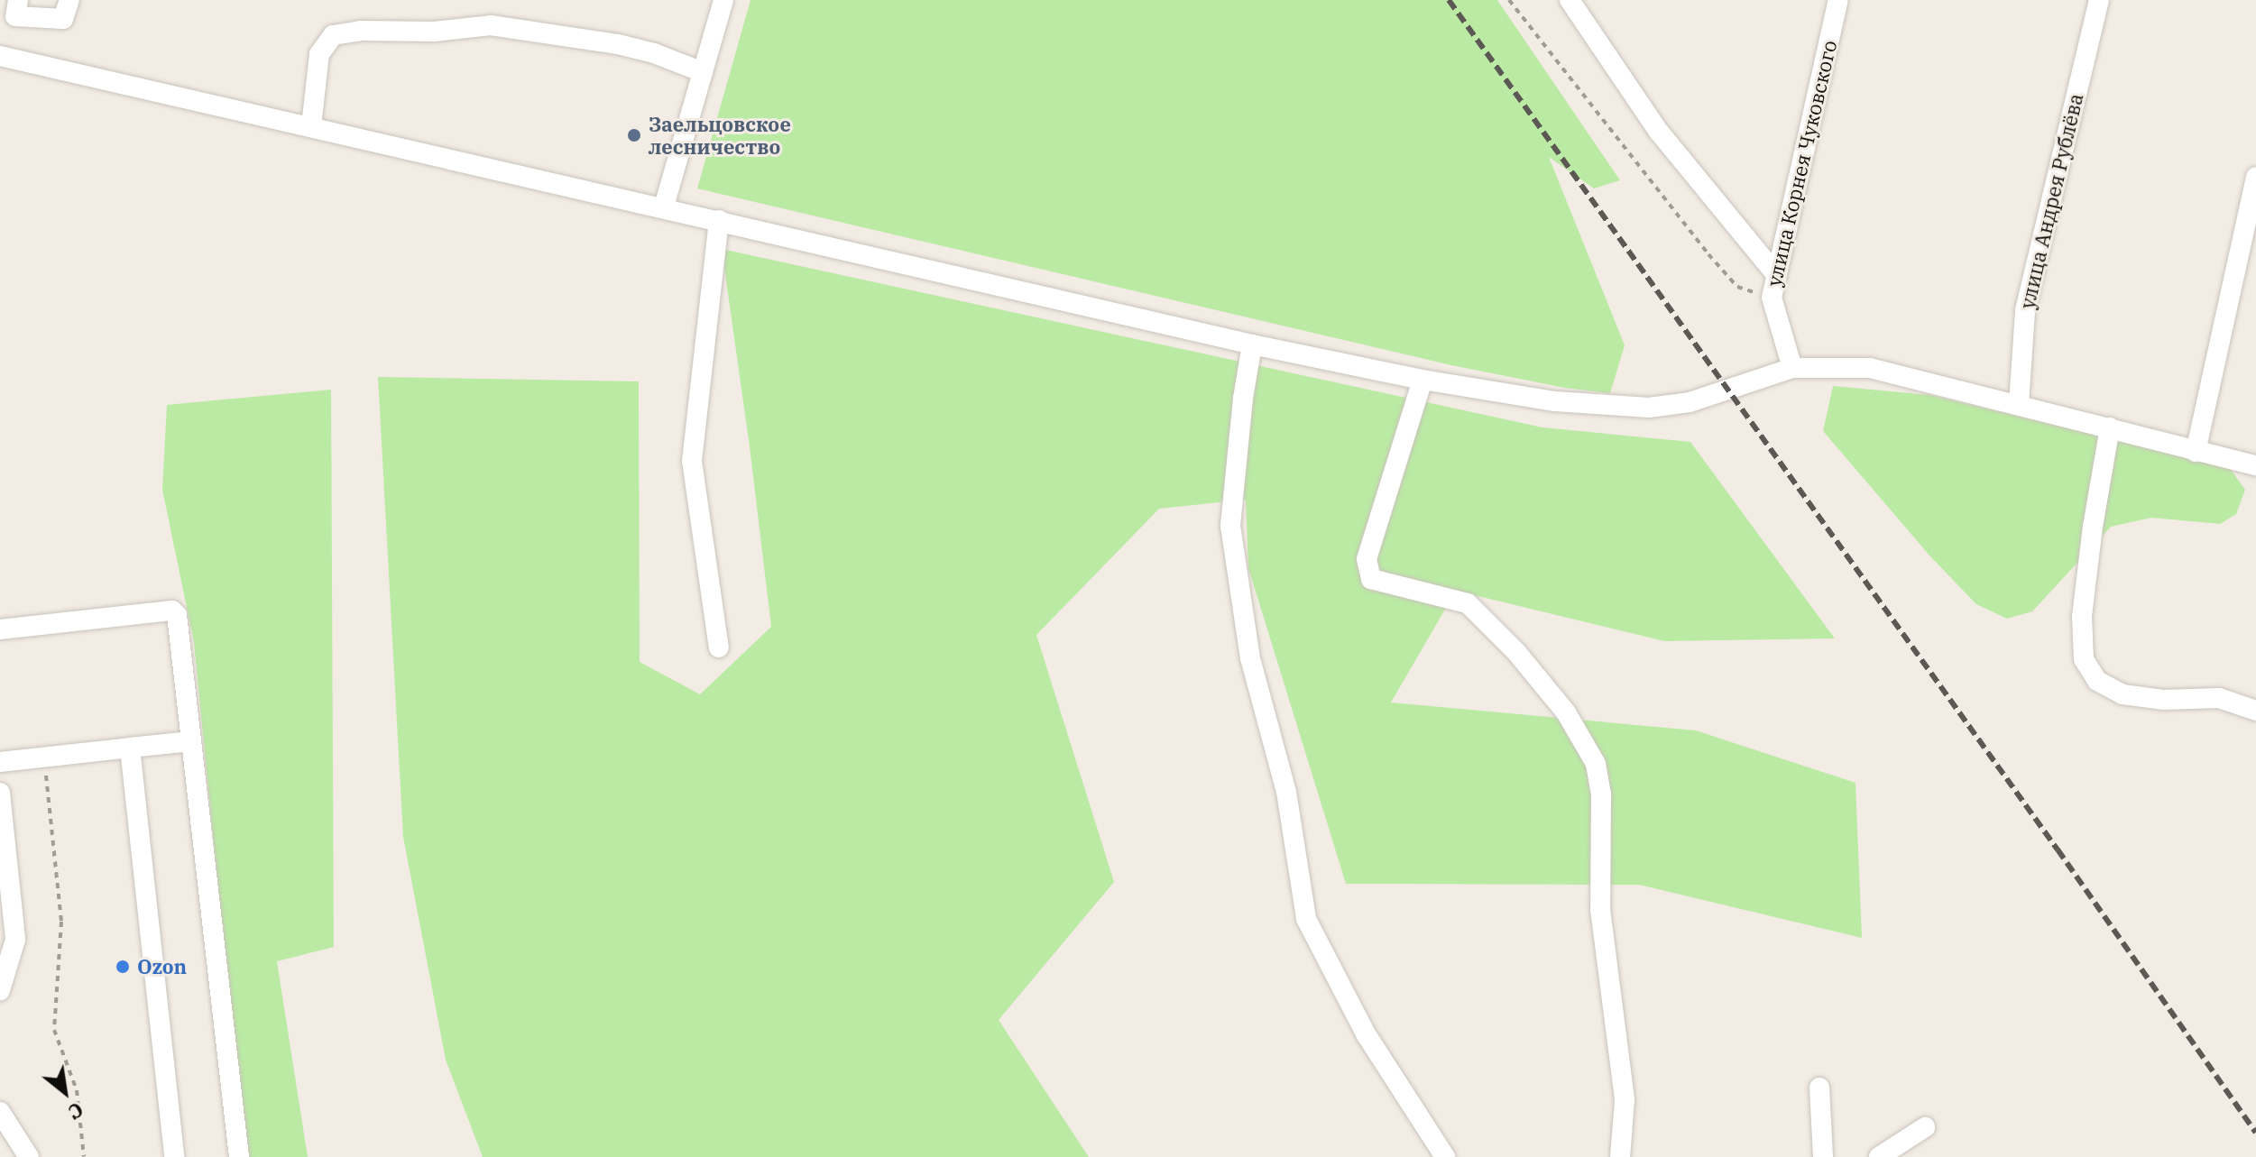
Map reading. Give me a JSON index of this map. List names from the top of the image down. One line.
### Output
{"streets":{"street":["улица Корнея Чуковского","улица Андрея Рублёва"]},"places":["Заельцовское лесничество","Ozon"],"north":"bottom right"}
